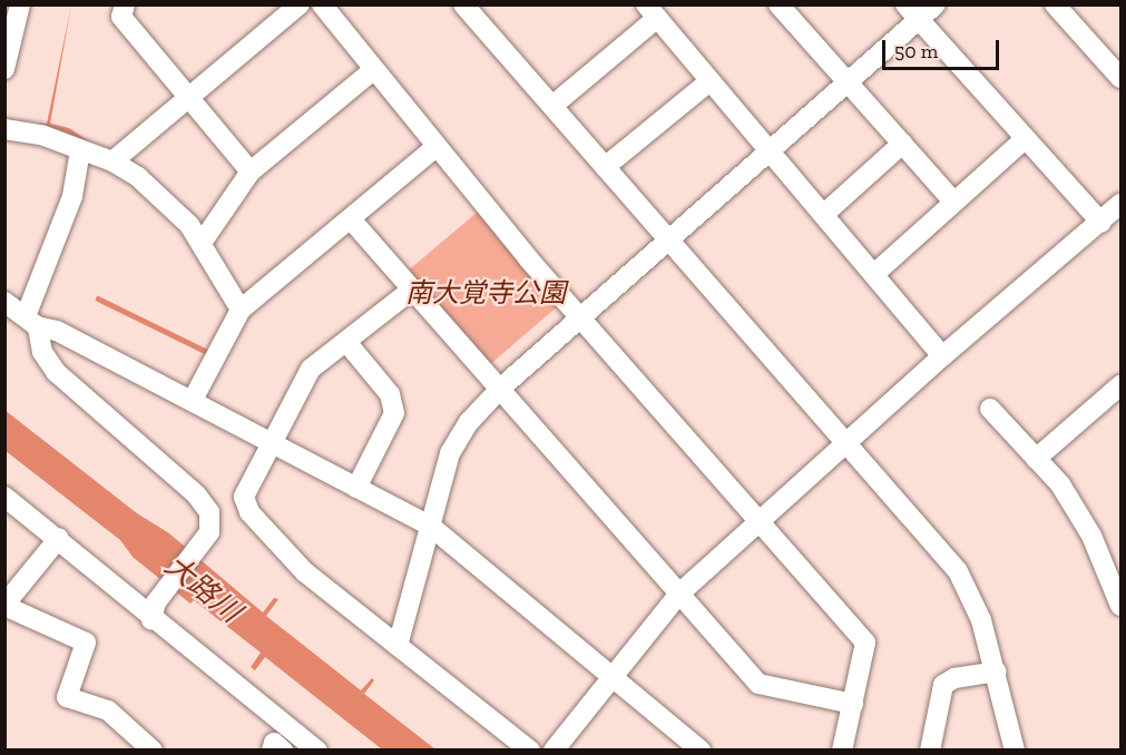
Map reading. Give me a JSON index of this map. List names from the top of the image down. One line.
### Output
{"water":["大路川"],"parks":["南大覚寺公園"],"scale_bar":"50 m"}
